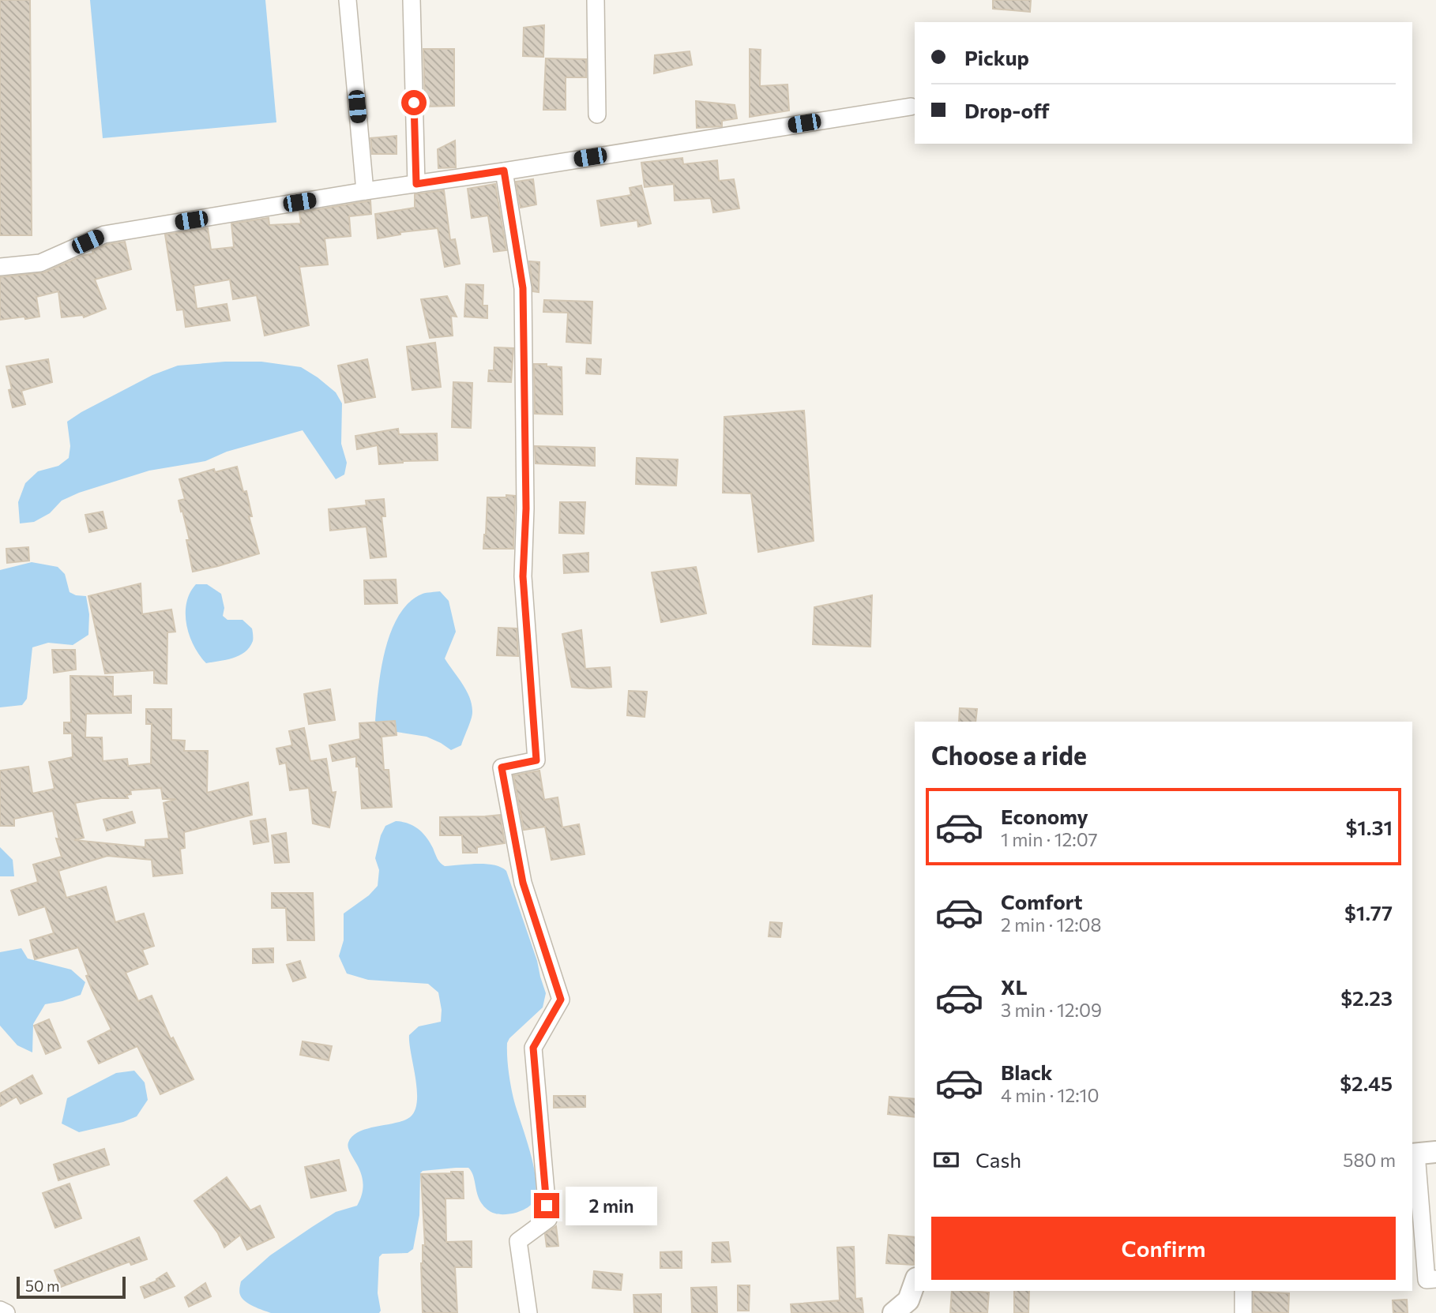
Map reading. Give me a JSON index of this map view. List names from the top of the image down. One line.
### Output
{"scale_bar":"50 m","page":{"banner":["Pickup","Drop-off"],"heading":"Choose a ride","list":[{"name":"Economy","note":"1 min · 12:07","value":"$1.31"},{"name":"Comfort","note":"2 min · 12:08","value":"$1.77"},{"name":"XL","note":"3 min · 12:09","value":"$2.23"},{"name":"Black","note":"4 min · 12:10","value":"$2.45"}],"pay":["Cash","580 m"],"bubble":"2 min","buttons":"Confirm","scale":"50 m"}}
